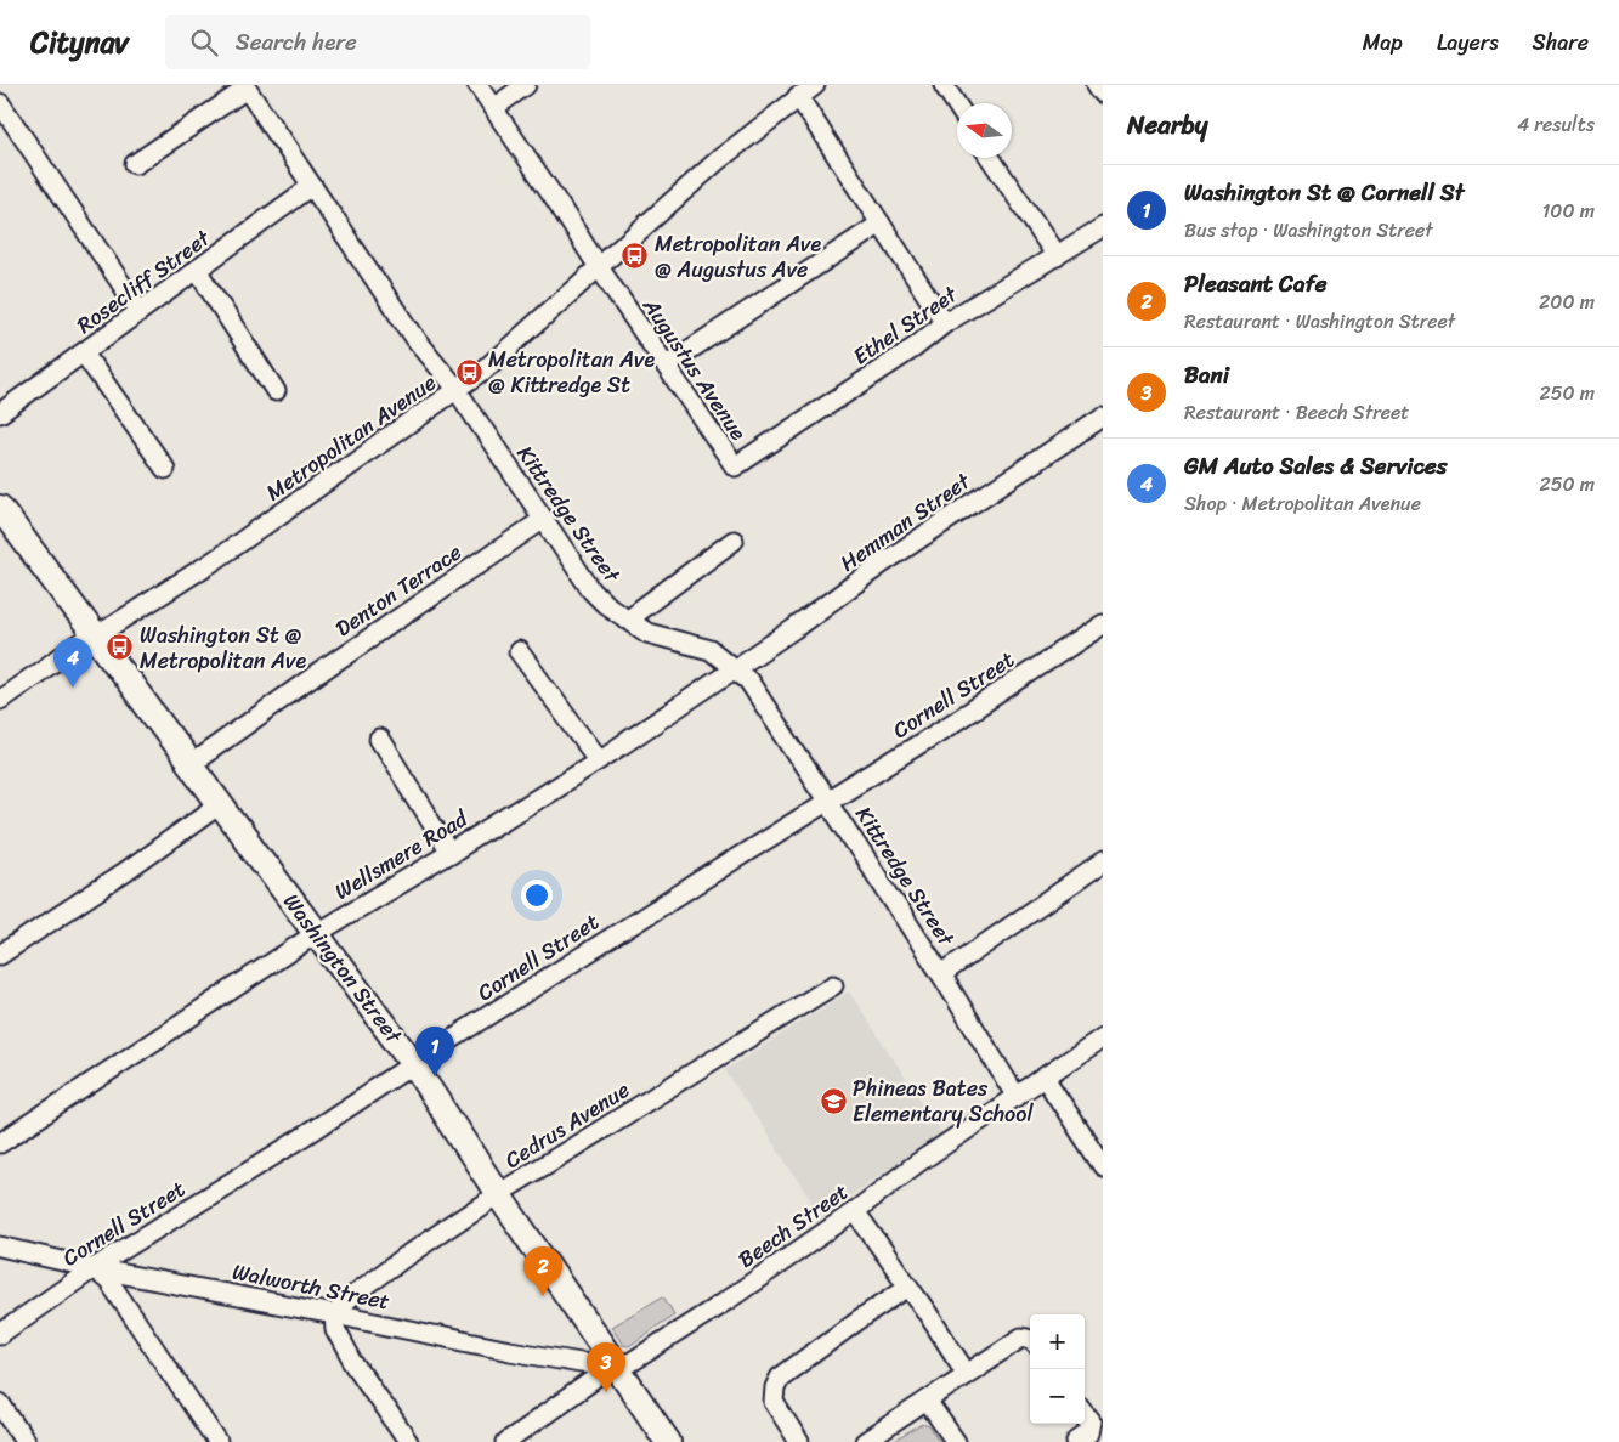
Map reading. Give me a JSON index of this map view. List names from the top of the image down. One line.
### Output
{"streets":{"main road":["Washington Street"],"street":["Rosecliff Street","Ethel Street","Augustus Avenue","Metropolitan Avenue","Kittredge Street","Hemman Street","Denton Terrace","Cornell Street","Wellsmere Road","Cedrus Avenue","Beech Street","Walworth Street"]},"crossings":[["Rosecliff Street","Kittredge Street"],["Ethel Street","Augustus Avenue"],["Augustus Avenue","Metropolitan Avenue"],["Metropolitan Avenue","Kittredge Street"],["Metropolitan Avenue","Washington Street"],["Kittredge Street","Hemman Street"],["Kittredge Street","Denton Terrace"],["Kittredge Street","Cornell Street"],["Kittredge Street","Wellsmere Road"],["Kittredge Street","Beech Street"],["Hemman Street","Wellsmere Road"],["Denton Terrace","Washington Street"],["Cornell Street","Washington Street"],["Cornell Street","Walworth Street"],["Wellsmere Road","Washington Street"],["Washington Street","Cedrus Avenue"],["Washington Street","Beech Street"],["Washington Street","Walworth Street"],["Cedrus Avenue","Walworth Street"],["Beech Street","Walworth Street"]],"places":{"bus stop":["Metropolitan Ave @ Augustus Ave","Metropolitan Ave @ Kittredge St","Washington St @ Metropolitan Ave"],"school or university":["Phineas Bates Elementary School"]},"north":"left","page":{"header":"Citynav","search":"Search here","nav":["Map","Layers","Share"],"heading":["Nearby","4 results"],"list":[{"mark":"1","name":"Washington St @ Cornell St","note":"Bus stop · Washington Street","value":"100 m"},{"mark":"2","name":"Pleasant Cafe","note":"Restaurant · Washington Street","value":"200 m"},{"mark":"3","name":"Bani","note":"Restaurant · Beech Street","value":"250 m"},{"mark":"4","name":"GM Auto Sales & Services","note":"Shop · Metropolitan Avenue","value":"250 m"}],"pins":["4","1","2","3"],"map_buttons":["+","−"]}}
